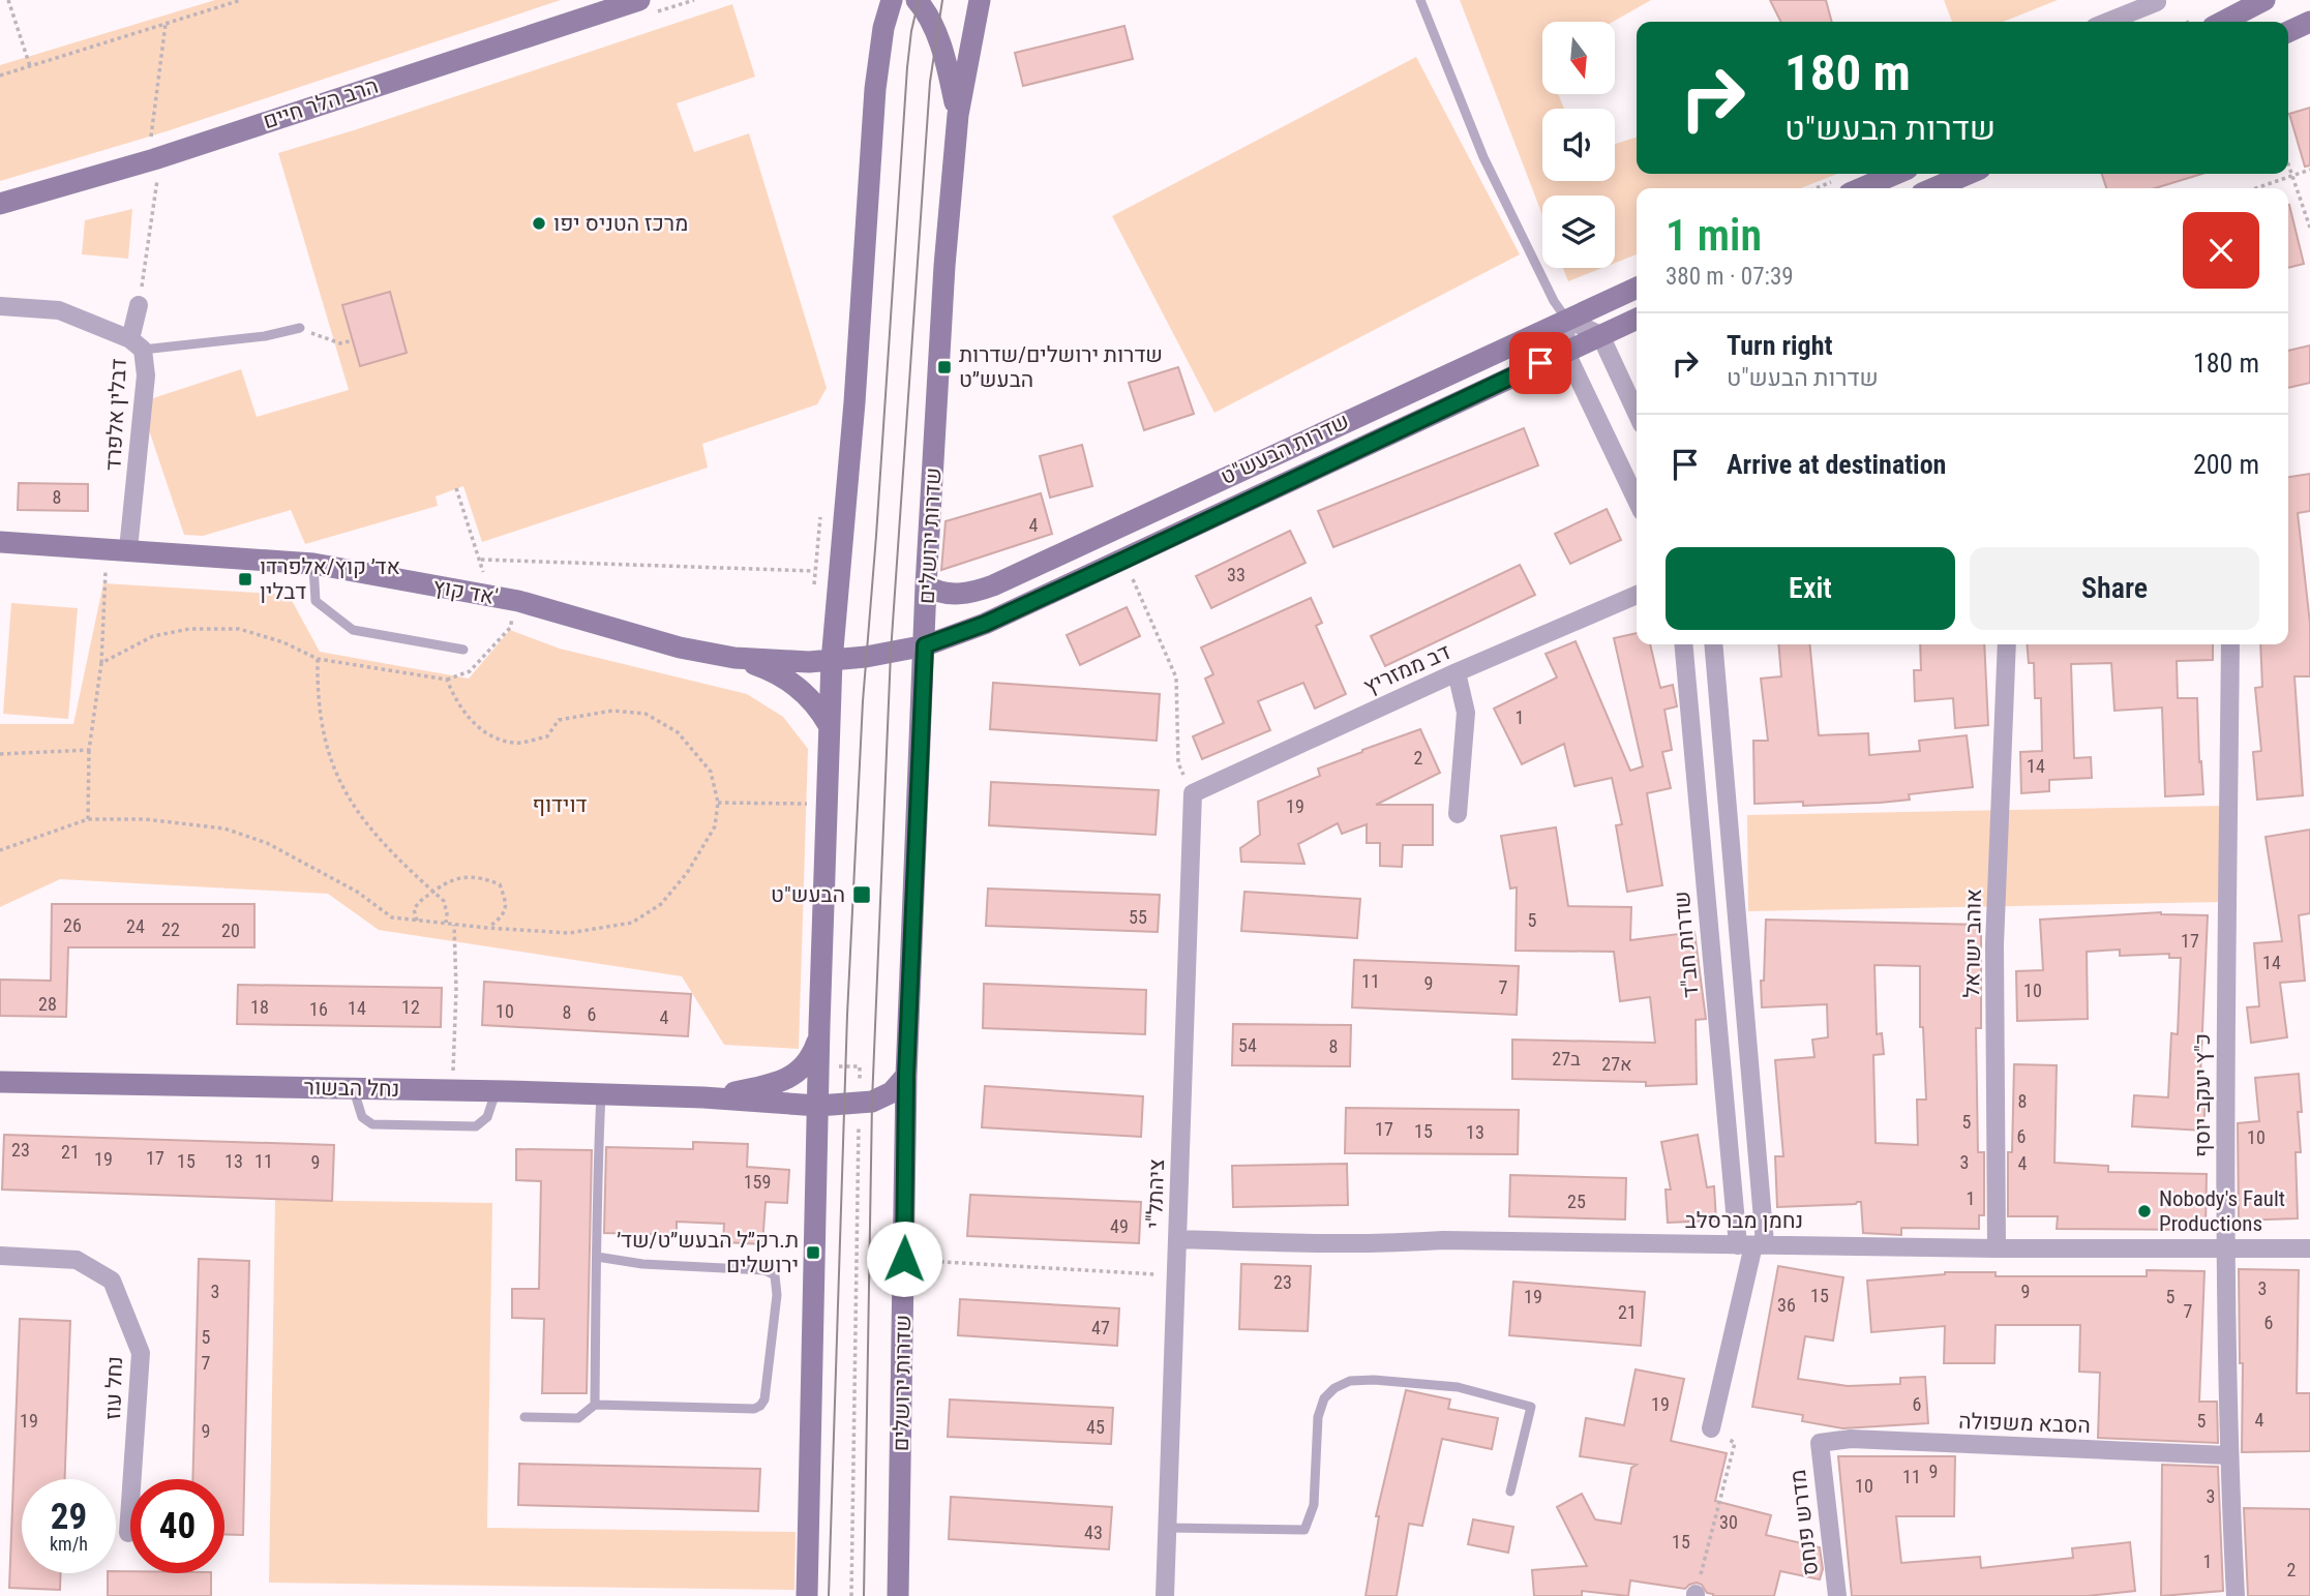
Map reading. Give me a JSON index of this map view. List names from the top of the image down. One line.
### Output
{"streets":{"street":["הרב הלר חיים","דבלין אלפרד","שדרות הבעש\"ט","שדרות ירושלים","אד קוץ'","דב ממזריץ","אוהב ישראל","שדרות חב\"ד","נחל הבשור","כ\"ץ יעקב יוסף","ציהתל\"י","נחמן מברסלב","נחל עוז","הסבא משפולה","מדרש פנחס"]},"crossings":[["דבלין אלפרד","אד קוץ'"],["שדרות הבעש\"ט","שדרות ירושלים"],["שדרות הבעש\"ט","אד קוץ'"],["שדרות ירושלים","אד קוץ'"],["שדרות ירושלים","נחל הבשור"],["דב ממזריץ","ציהתל\"י"],["אוהב ישראל","נחמן מברסלב"],["שדרות חב\"ד","נחמן מברסלב"],["כ\"ץ יעקב יוסף","נחמן מברסלב"],["כ\"ץ יעקב יוסף","הסבא משפולה"],["ציהתל\"י","נחמן מברסלב"],["הסבא משפולה","מדרש פנחס"]],"parks":["דוידוף"],"places":{"other":["מרכז הטניס יפו","Nobody's Fault Productions"],"transit":["שדרות ירושלים/שדרות הבעש״ט","אד׳ קוץ/אלפרדו דבלין","הבעש\"ט","ת.רק״ל הבעש״ט/שד׳ ירושלים"]},"house_numbers":["8","4","33","1","2","14","19","55","5","26","24","22","20","17","14","11","9","7","10","28","18","12","14","16","10","8","6","4","54","8","27ב","27א","8","5","17","15","13","6","10","23","21","17","19","15","13","11","9","3","4","159","1","25","49","23","3","3","9","15","19","5","36","7","21","6","47","5","7","19","6","4","19","5","45","9","9","11","10","3","30","43","15","1","2"],"north":"bottom","page":{"turn":["180 m","שדרות הבעש\"ט"],"heading":["1 min","380 m · 07:39"],"list":[{"name":"Turn right","note":"שדרות הבעש\"ט","value":"180 m"},{"name":"Arrive at destination","value":"200 m"}],"buttons":["Exit","Share"],"speed":"29 km/h","limit":"40"}}
